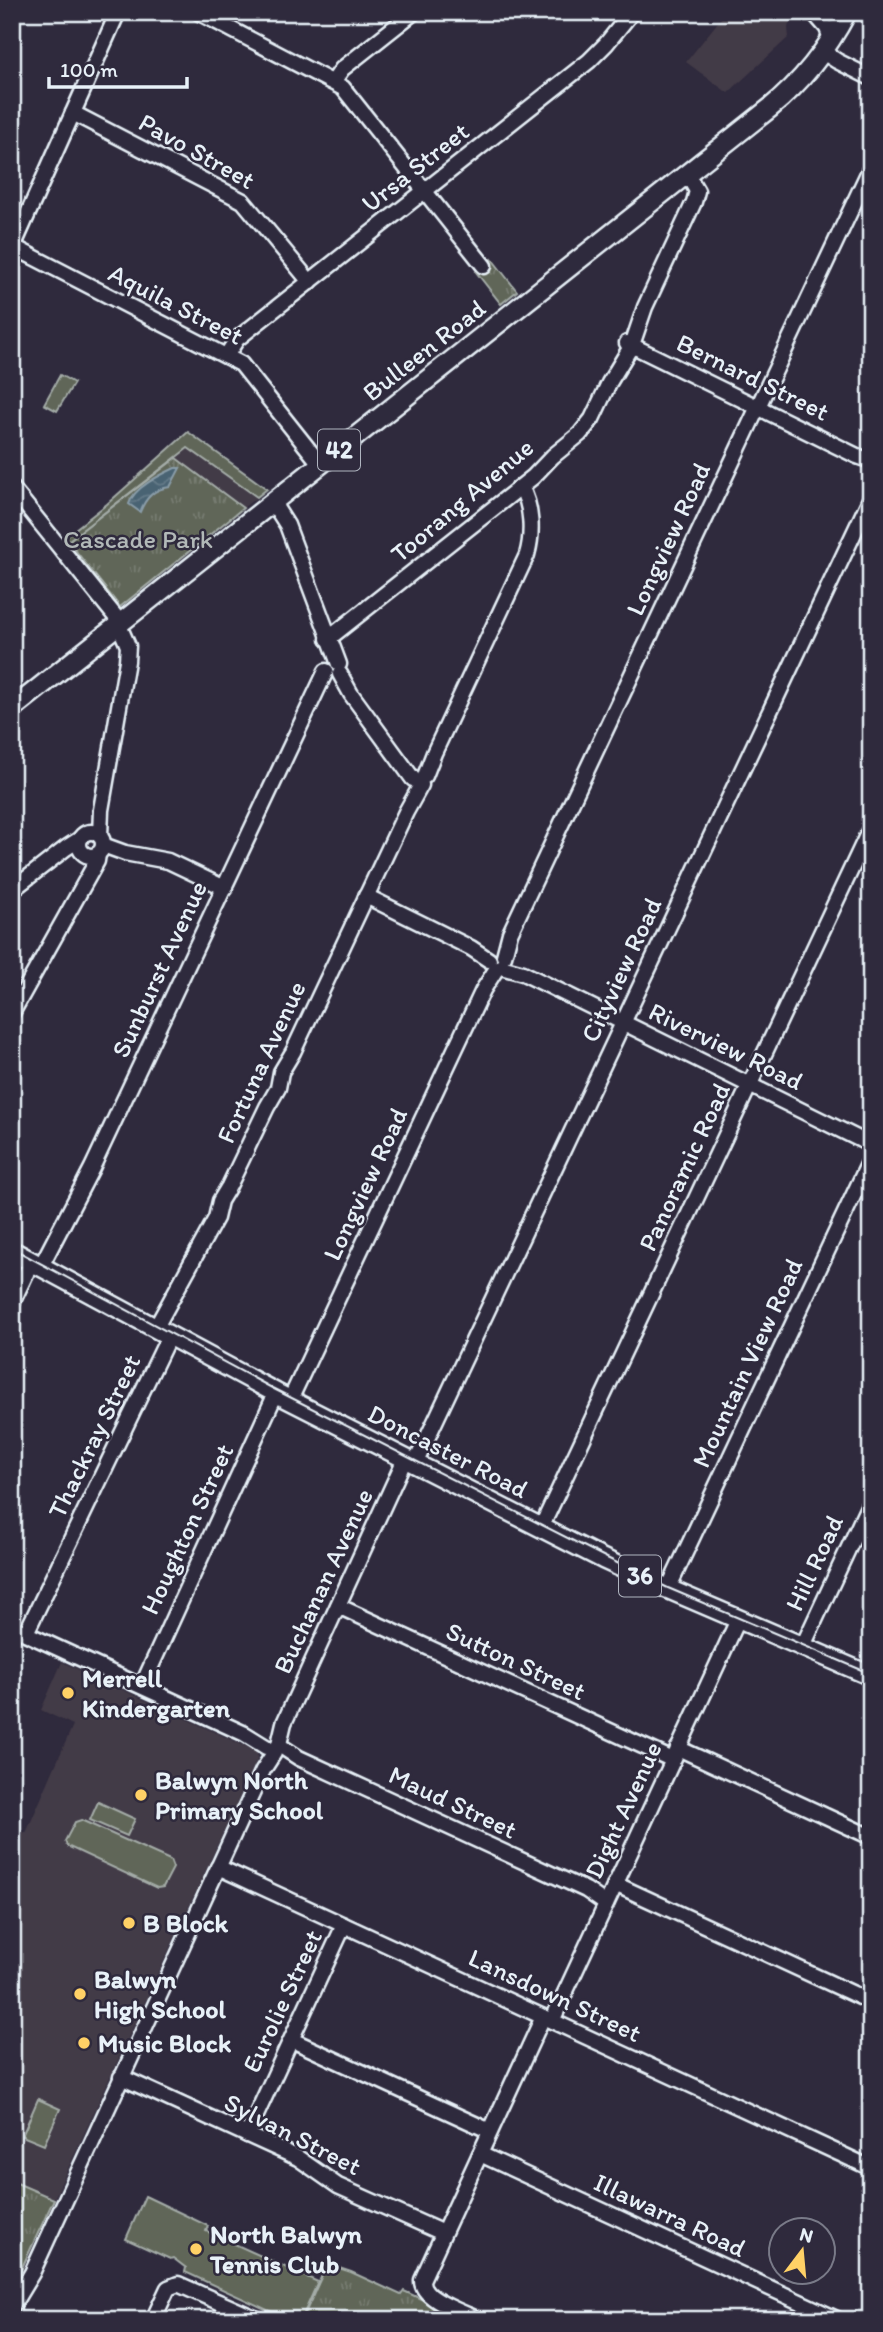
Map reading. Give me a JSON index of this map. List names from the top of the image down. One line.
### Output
{"streets":{"main road":["Bulleen Road","42","Doncaster Road","36"],"street":["Pavo Street","Ursa Street","Aquila Street","Bernard Street","Toorang Avenue","Longview Road","Sunburst Avenue","Cityview Road","Riverview Road","Fortuna Avenue","Panoramic Road","Mountain View Road","Thackray Street","Houghton Street","Hill Road","Buchanan Avenue","Sutton Street","Maud Street","Dight Avenue","Lansdown Street","Eurolie Street","Sylvan Street","Illawarra Road"]},"crossings":[["Pavo Street","Ursa Street"],["Ursa Street","Aquila Street"],["Aquila Street","Bulleen Road"],["Bulleen Road","Toorang Avenue"],["Bernard Street","Toorang Avenue"],["Bernard Street","Longview Road"],["Toorang Avenue","Fortuna Avenue"],["Longview Road","Riverview Road"],["Longview Road","Doncaster Road"],["Longview Road","Houghton Street"],["Sunburst Avenue","Doncaster Road"],["Cityview Road","Riverview Road"],["Cityview Road","Doncaster Road"],["Cityview Road","Buchanan Avenue"],["Riverview Road","Fortuna Avenue"],["Riverview Road","Panoramic Road"],["Fortuna Avenue","Thackray Street"],["Fortuna Avenue","Doncaster Road"],["Panoramic Road","Doncaster Road"],["Mountain View Road","Doncaster Road"],["Thackray Street","Doncaster Road"],["Thackray Street","Maud Street"],["Doncaster Road","Houghton Street"],["Doncaster Road","Hill Road"],["Doncaster Road","Buchanan Avenue"],["Doncaster Road","Dight Avenue"],["Houghton Street","Maud Street"],["Buchanan Avenue","Sutton Street"],["Buchanan Avenue","Maud Street"],["Buchanan Avenue","Lansdown Street"],["Buchanan Avenue","Sylvan Street"],["Sutton Street","Dight Avenue"],["Maud Street","Dight Avenue"],["Dight Avenue","Lansdown Street"],["Dight Avenue","Sylvan Street"],["Dight Avenue","Illawarra Road"],["Lansdown Street","Eurolie Street"],["Eurolie Street","Sylvan Street"]],"parks":["Cascade Park"],"places":["Merrell Kindergarten","Balwyn North Primary School","B Block","Balwyn High School","Music Block","North Balwyn Tennis Club"],"scale_bar":"100 m","north":"top"}
